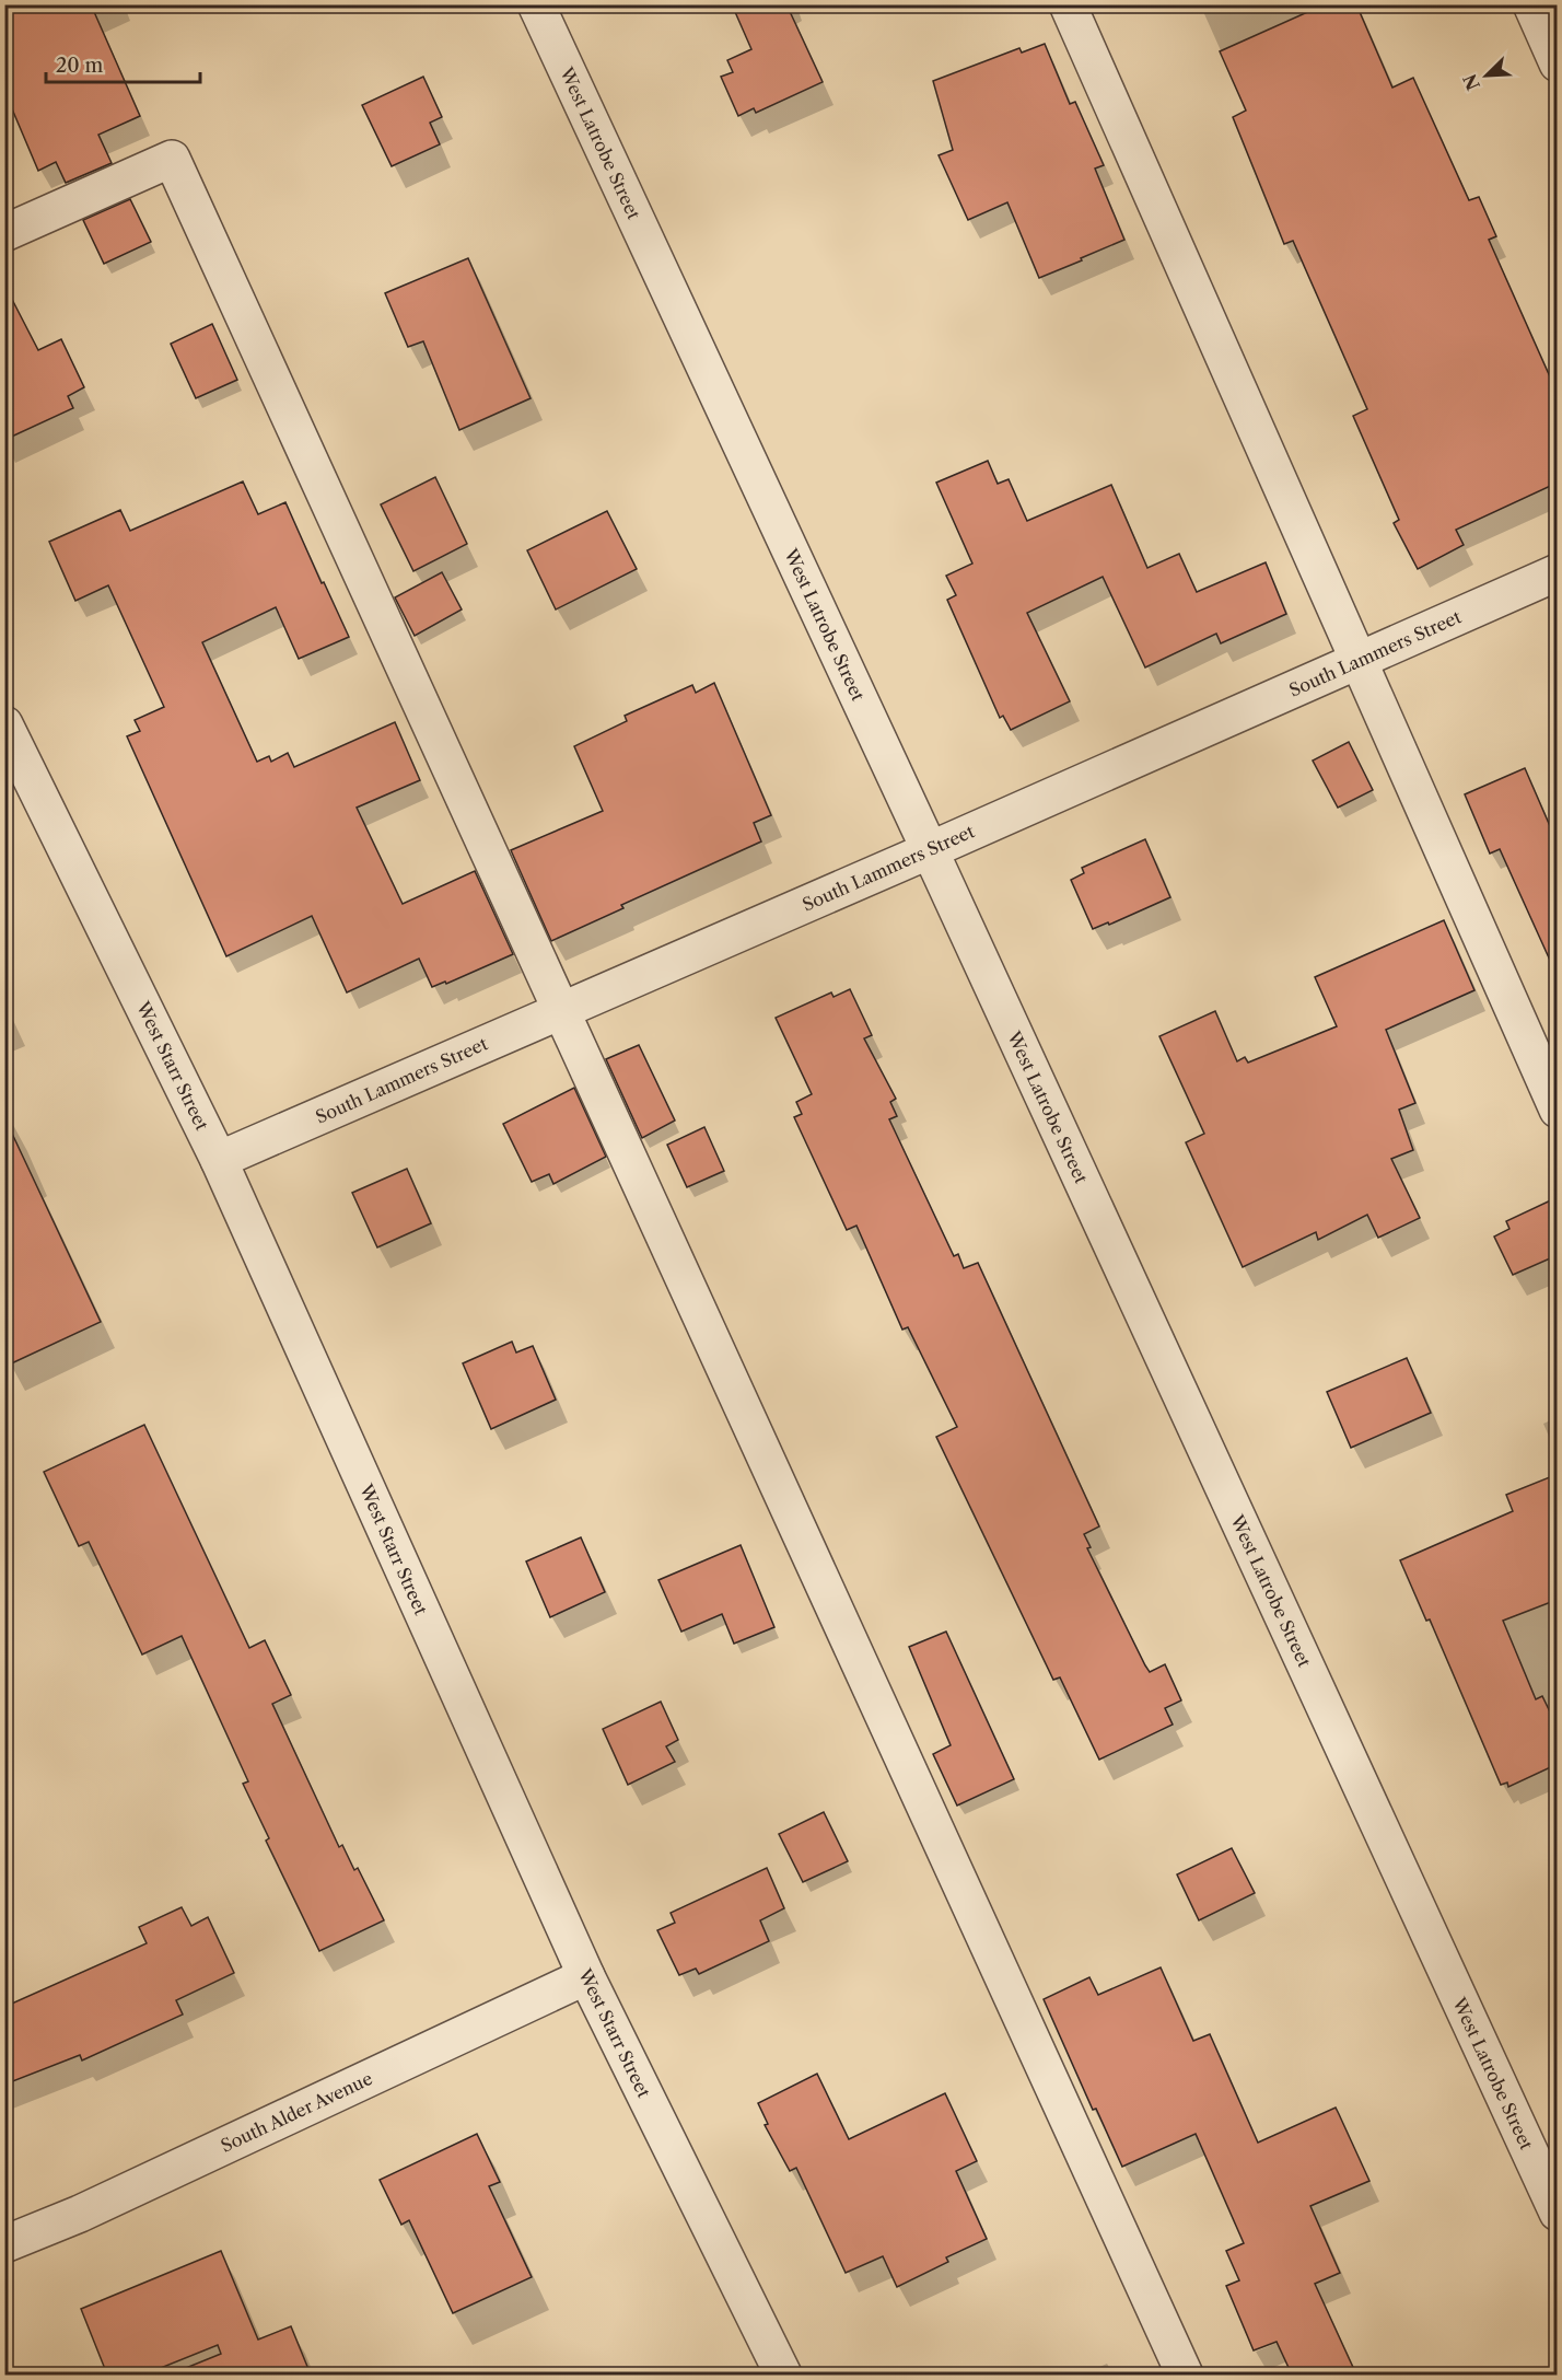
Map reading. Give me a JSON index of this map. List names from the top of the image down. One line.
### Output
{"streets":{"street":["West Latrobe Street","South Lammers Street","West Starr Street","South Alder Avenue"]},"crossings":[["West Latrobe Street","South Lammers Street"],["South Lammers Street","West Starr Street"],["West Starr Street","South Alder Avenue"]],"scale_bar":"20 m","north":"bottom left"}
